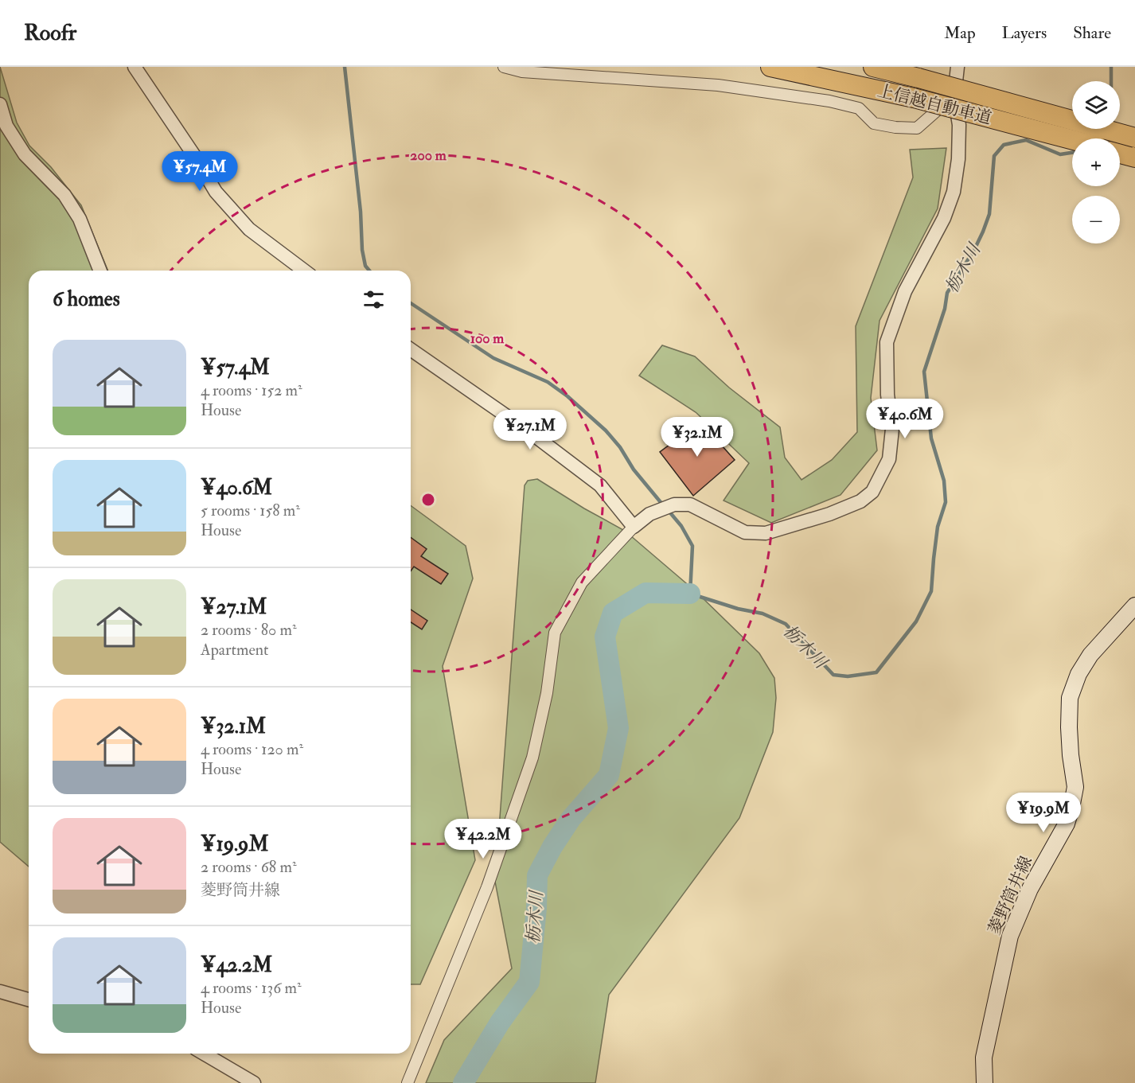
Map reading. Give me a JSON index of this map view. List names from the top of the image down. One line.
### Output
{"streets":{"highway":["上信越自動車道"],"main road":["菱野筒井線"]},"water":["栃木川"],"page":{"header":"Roofr","nav":["Map","Layers","Share"],"map_buttons":["+","−"],"price":["¥57.4M","¥40.6M","¥27.1M","¥32.1M","¥19.9M","¥42.2M"],"heading":"6 homes","list":[{"name":"¥57.4M","note":"4 rooms · 152 m² · House"},{"name":"¥40.6M","note":"5 rooms · 158 m² · House"},{"name":"¥27.1M","note":"2 rooms · 80 m² · Apartment"},{"name":"¥32.1M","note":"4 rooms · 120 m² · House"},{"name":"¥19.9M","note":"2 rooms · 68 m² · 菱野筒井線"},{"name":"¥42.2M","note":"4 rooms · 136 m² · House"}]},"rings":["200 m","100 m"]}
